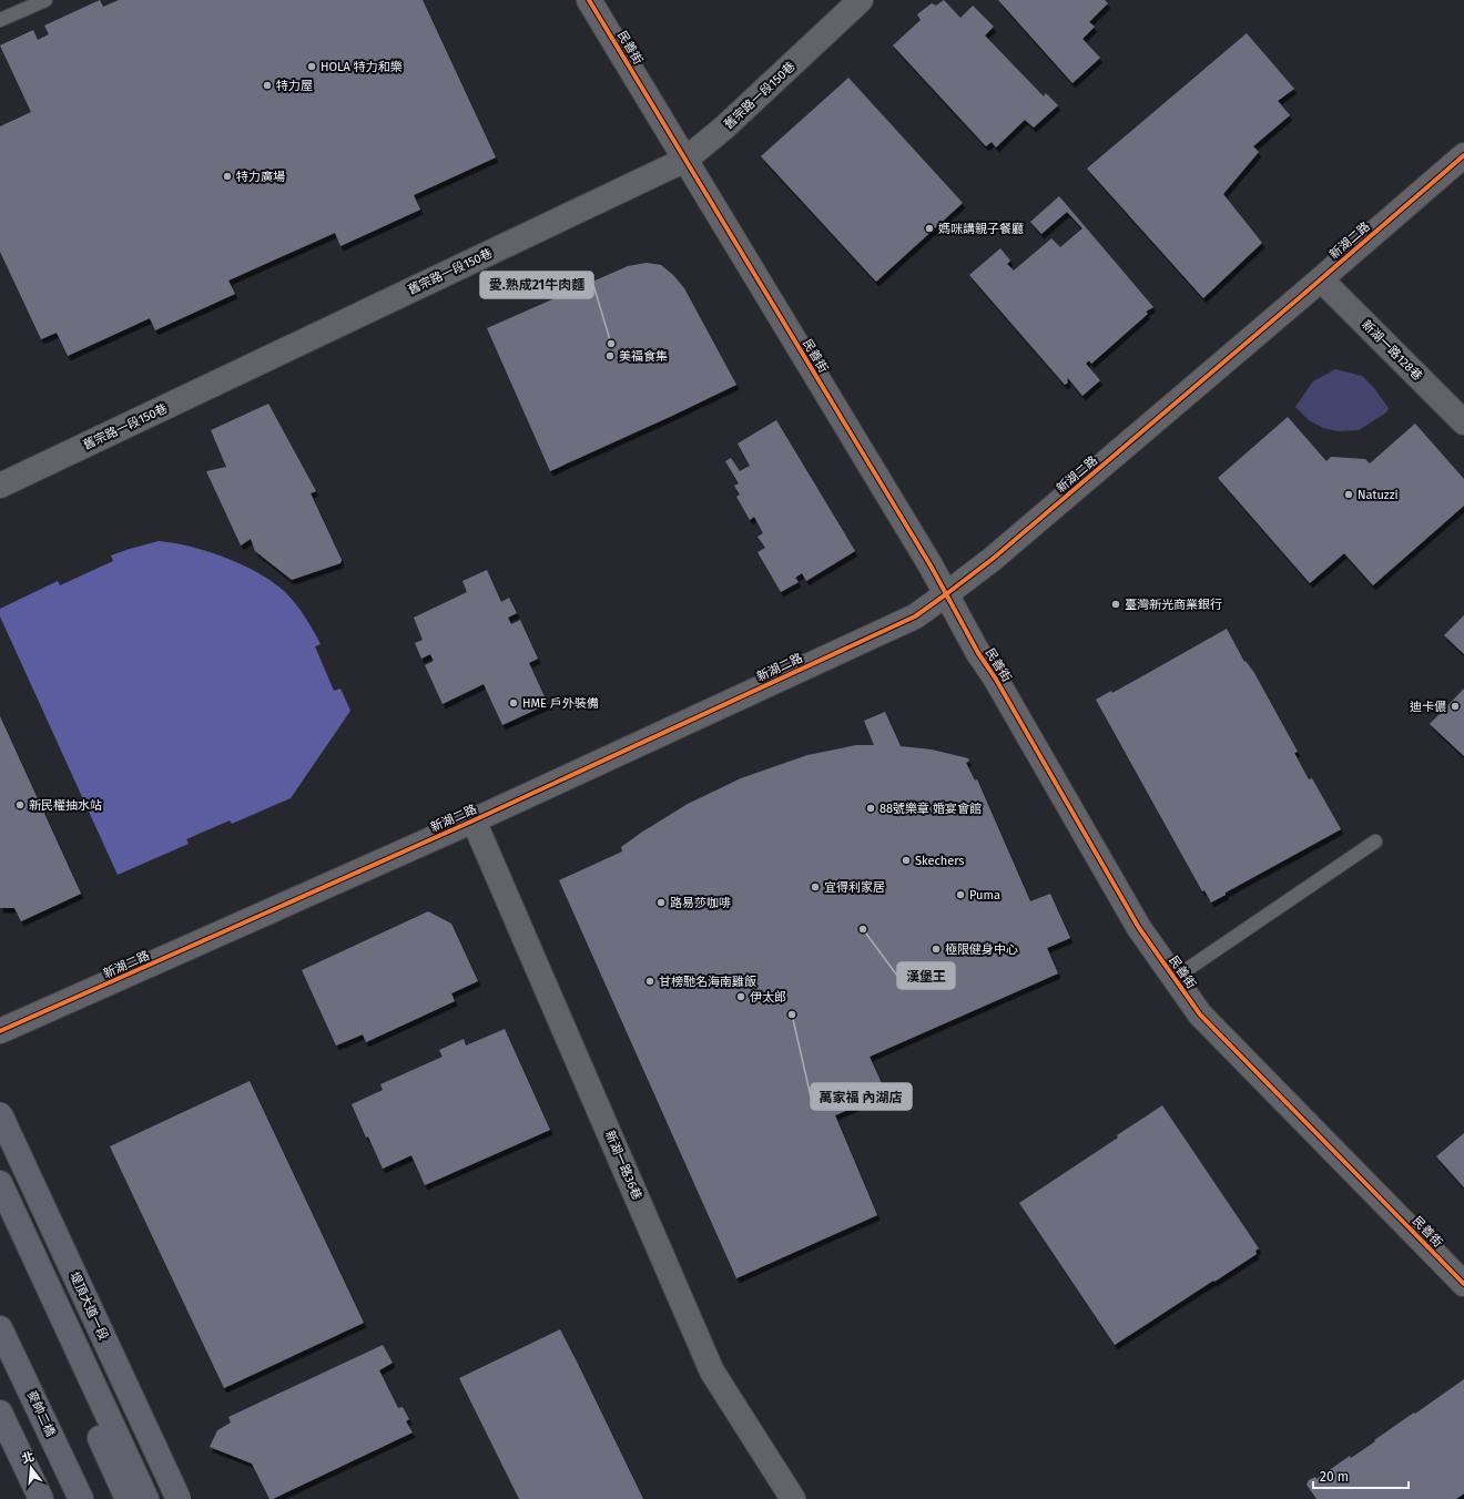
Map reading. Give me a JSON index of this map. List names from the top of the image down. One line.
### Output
{"streets":{"highway":["麥帥二橋"],"street":["民善街","舊宗路一段150巷","新湖二路","新湖一路128巷","新湖一路36巷"]},"crossings":[["民善街","舊宗路一段150巷"],["民善街","新湖二路"],["新湖二路","新湖一路128巷"],["新湖二路","新湖一路36巷"]],"places":["HOLA 特力和樂","特力屋","特力廣場","媽咪講親子餐廳","愛.熟成21牛肉麵","美福食集","Natuzzi","臺灣新光商業銀行","HME 戶外裝備","迪卡儂","新民權抽水站","88號樂章 婚宴會館","Skechers","宜得利家居","Puma","路易莎咖啡","漢堡王","極限健身中心","甘榜馳名海南雞飯","伊太郎","萬家福 內湖店"],"scale_bar":"20 m","north":"top"}
